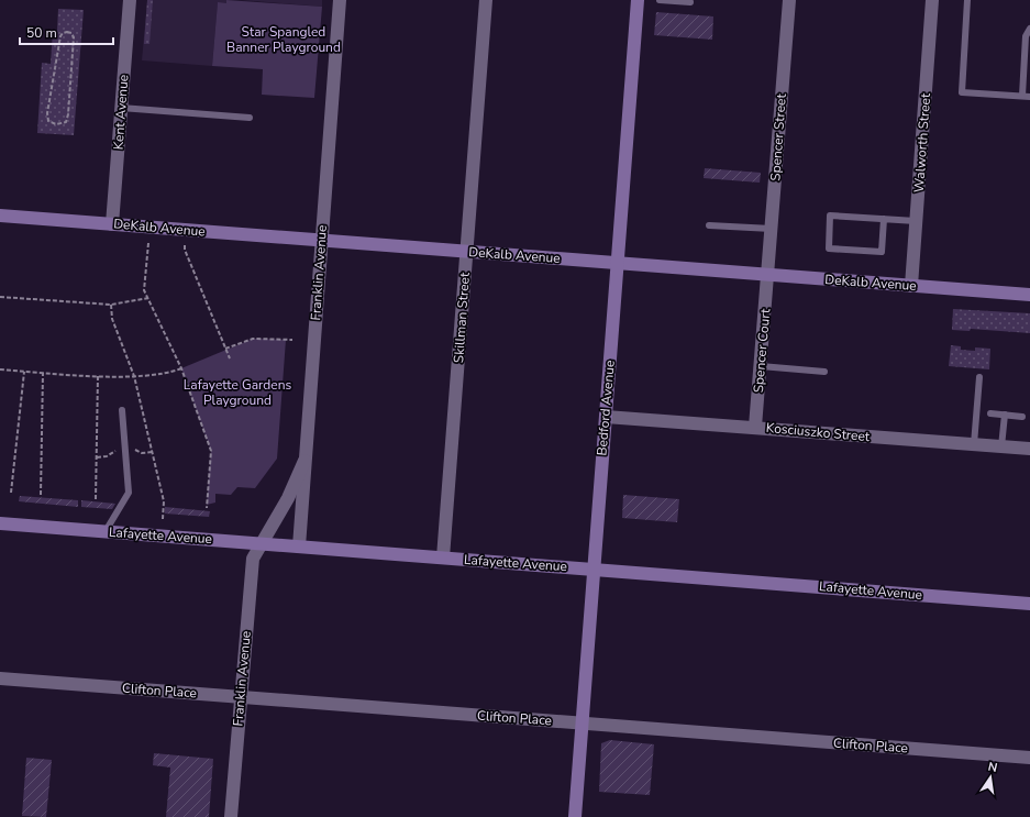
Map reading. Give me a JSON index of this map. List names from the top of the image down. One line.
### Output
{"streets":{"main road":["DeKalb Avenue","Bedford Avenue","Lafayette Avenue"],"street":["Kent Avenue","Spencer Street","Walworth Street","Franklin Avenue","Skillman Street","Spencer Court","Kosciuszko Street","Clifton Place"]},"crossings":[["Kent Avenue","DeKalb Avenue"],["Spencer Street","DeKalb Avenue"],["Spencer Street","Spencer Court"],["Walworth Street","DeKalb Avenue"],["DeKalb Avenue","Franklin Avenue"],["DeKalb Avenue","Skillman Street"],["DeKalb Avenue","Spencer Court"],["DeKalb Avenue","Bedford Avenue"],["Franklin Avenue","Lafayette Avenue"],["Franklin Avenue","Clifton Place"],["Skillman Street","Lafayette Avenue"],["Spencer Court","Kosciuszko Street"],["Bedford Avenue","Kosciuszko Street"],["Bedford Avenue","Lafayette Avenue"],["Bedford Avenue","Clifton Place"]],"parks":["Star Spangled Banner Playground","Lafayette Gardens Playground"],"scale_bar":"50 m","north":"top"}
